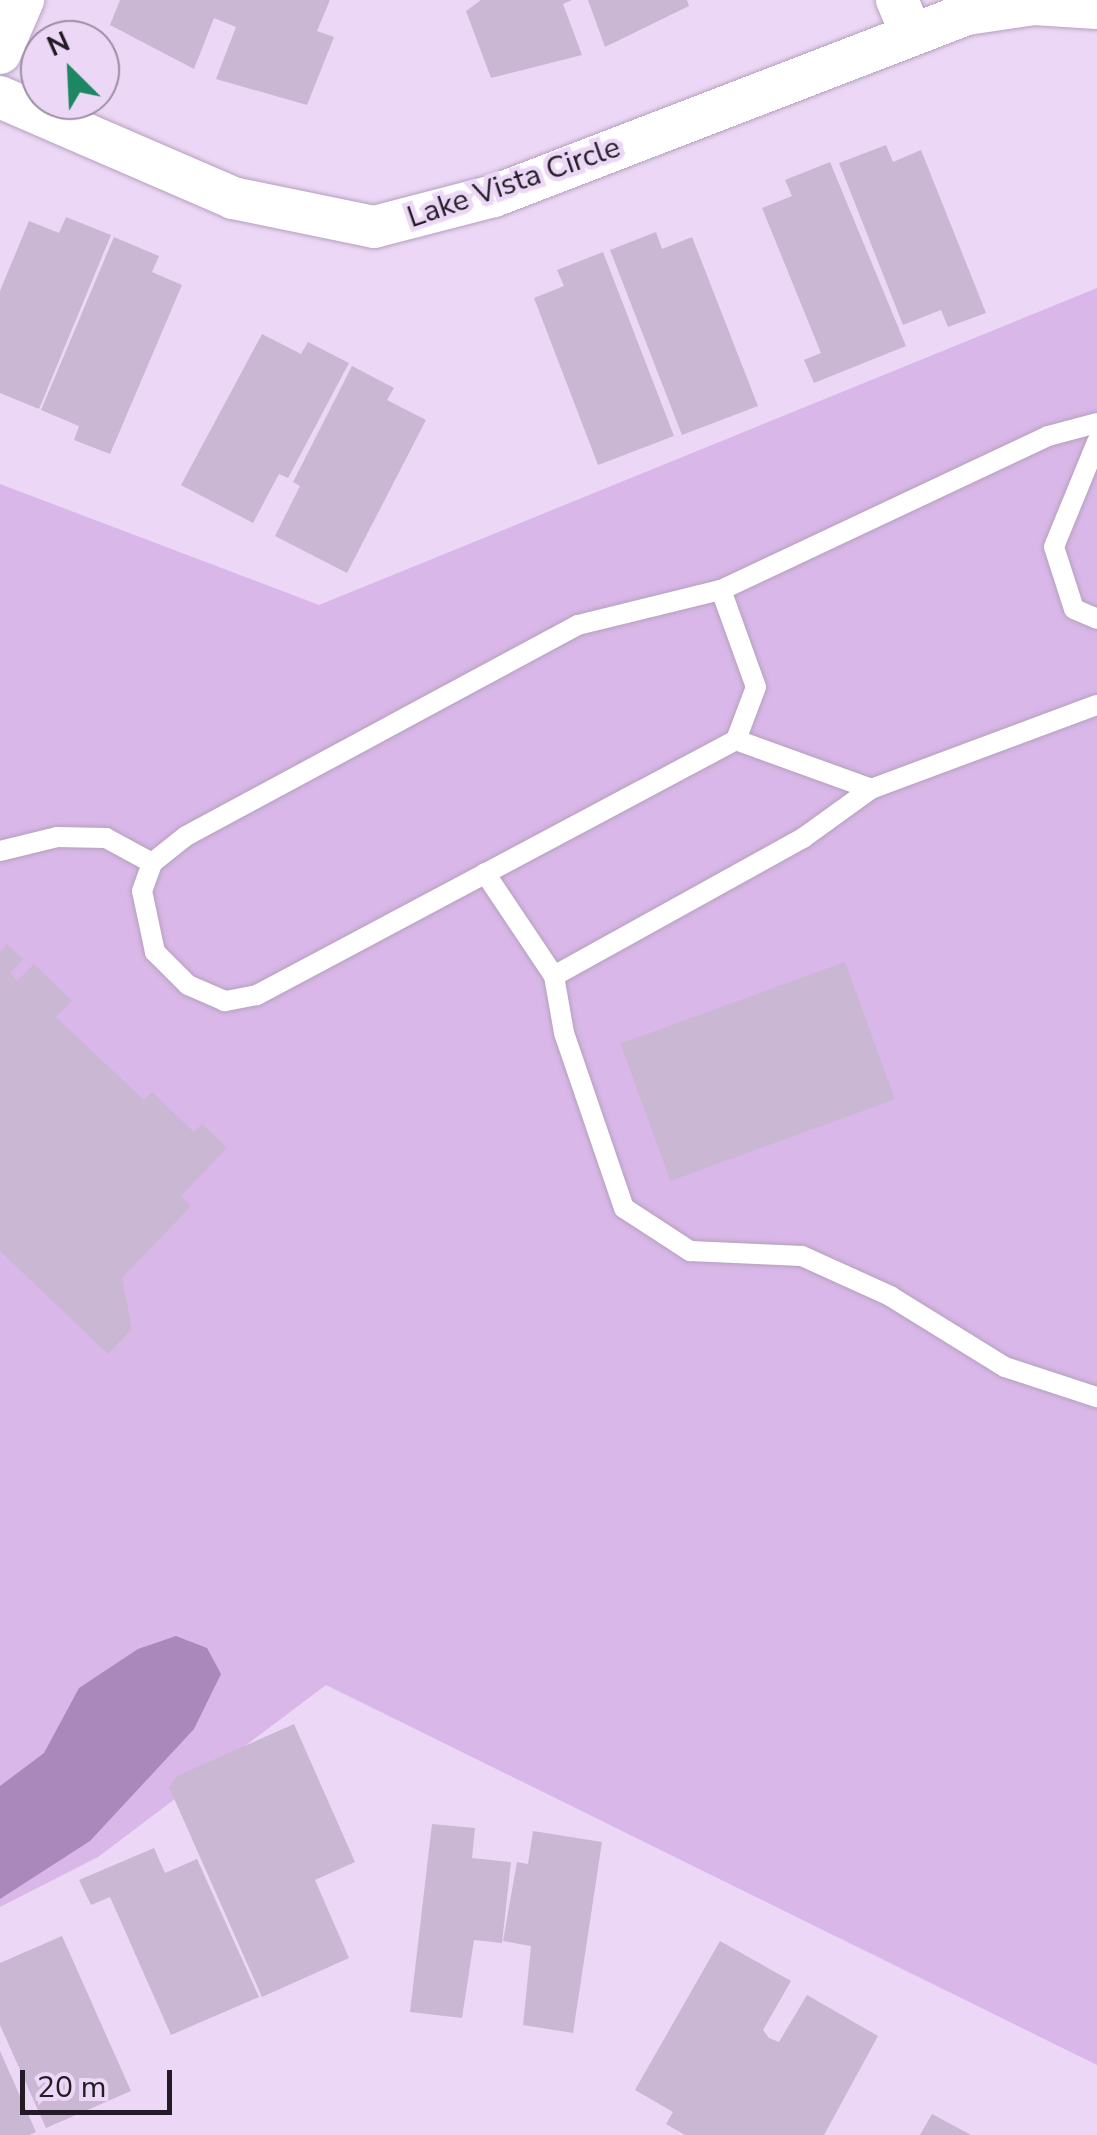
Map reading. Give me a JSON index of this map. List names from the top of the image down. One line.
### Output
{"streets":{"street":["Lake Vista Circle"]},"scale_bar":"20 m","north":"top left"}
